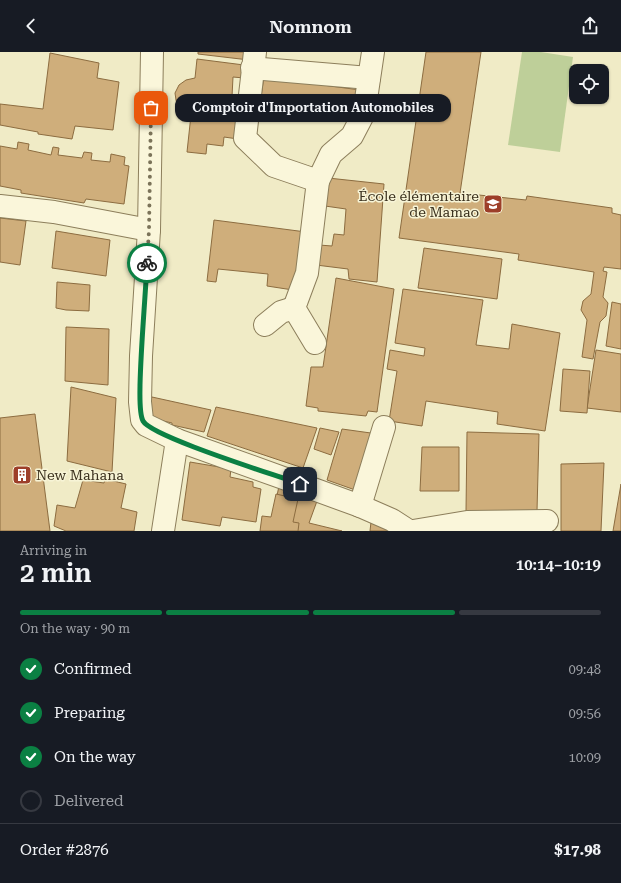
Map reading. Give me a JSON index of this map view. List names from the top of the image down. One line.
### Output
{"places":{"other":["Comptoir d'Importation Automobiles"],"school or university":["École élémentaire de Mamao"],"building":["New Mahana"]},"page":{"header":"Nomnom","bubble":"Comptoir d'Importation Automobiles","heading":["2 min","Arriving in","10:14–10:19"],"panel":["Order #2876","$17.98"],"bar":"On the way · 90 m","list":[["Confirmed","09:48"],["Preparing","09:56"],["On the way","10:09"],"Delivered"]}}
